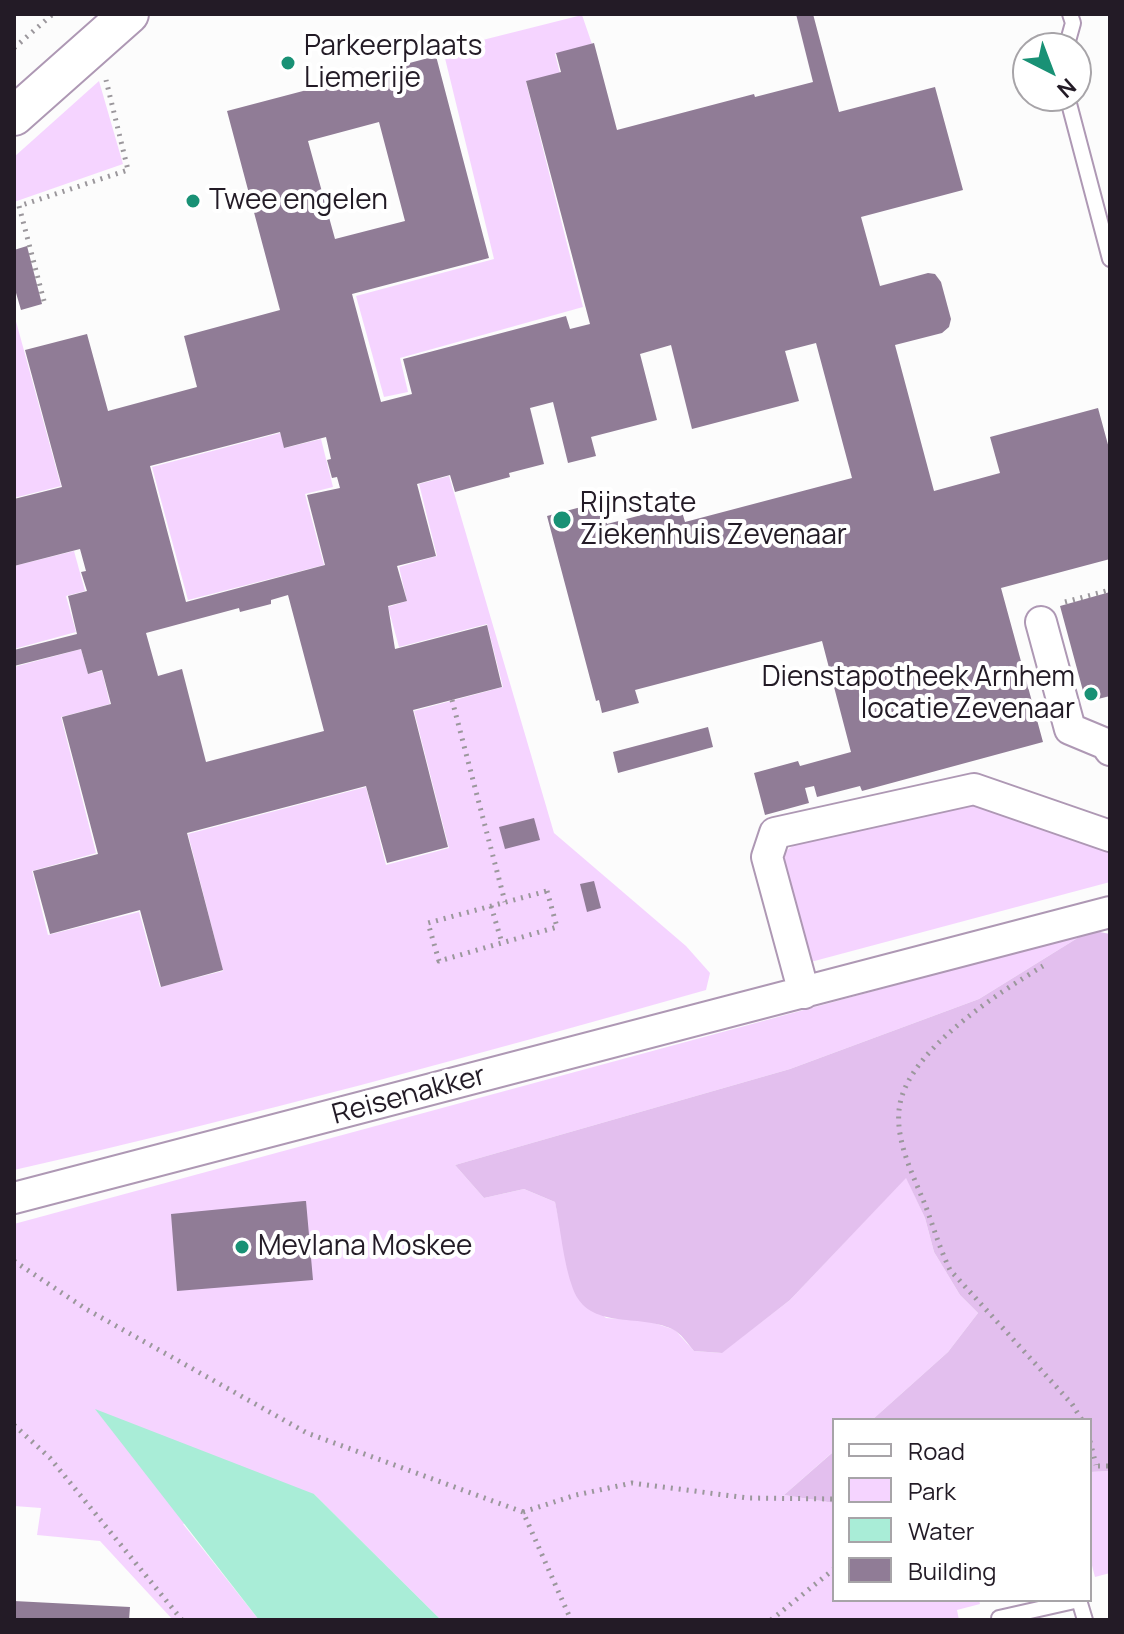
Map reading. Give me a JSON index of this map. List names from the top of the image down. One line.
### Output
{"streets":{"street":["Reisenakker"]},"places":["Parkeerplaats Liemerije","Twee engelen","Rijnstate Ziekenhuis Zevenaar","Dienstapotheek Arnhem locatie Zevenaar","Mevlana Moskee"],"legend":["Road","Park","Water","Building"],"north":"bottom right"}
